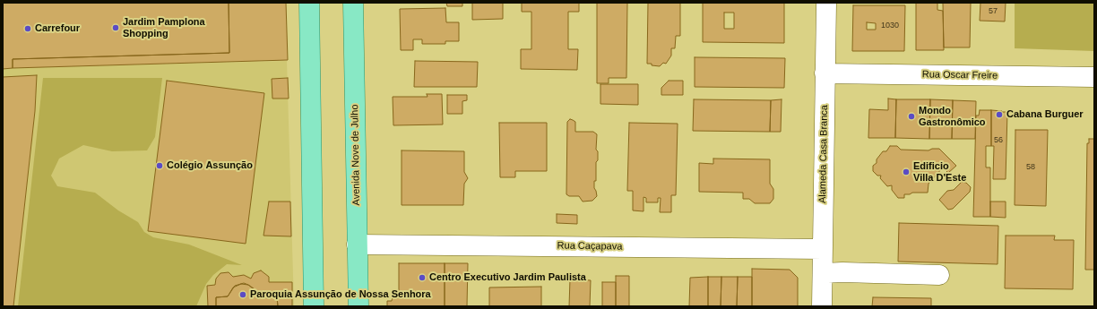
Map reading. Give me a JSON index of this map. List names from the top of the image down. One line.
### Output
{"streets":{"main road":["Avenida Nove de Julho"],"street":["Rua Oscar Freire","Alameda Casa Branca","Rua Caçapava"]},"crossings":[["Rua Oscar Freire","Alameda Casa Branca"],["Alameda Casa Branca","Rua Caçapava"],["Avenida Nove de Julho","Rua Caçapava"]],"places":["Jardim Pamplona Shopping","Carrefour","Cabana Burguer","Mondo Gastronômico","Colégio Assunção","Edificio Villa D'Este","Centro Executivo Jardim Paulista","Paroquia Assunção de Nossa Senhora"],"house_numbers":["57","1030","56","58"]}
